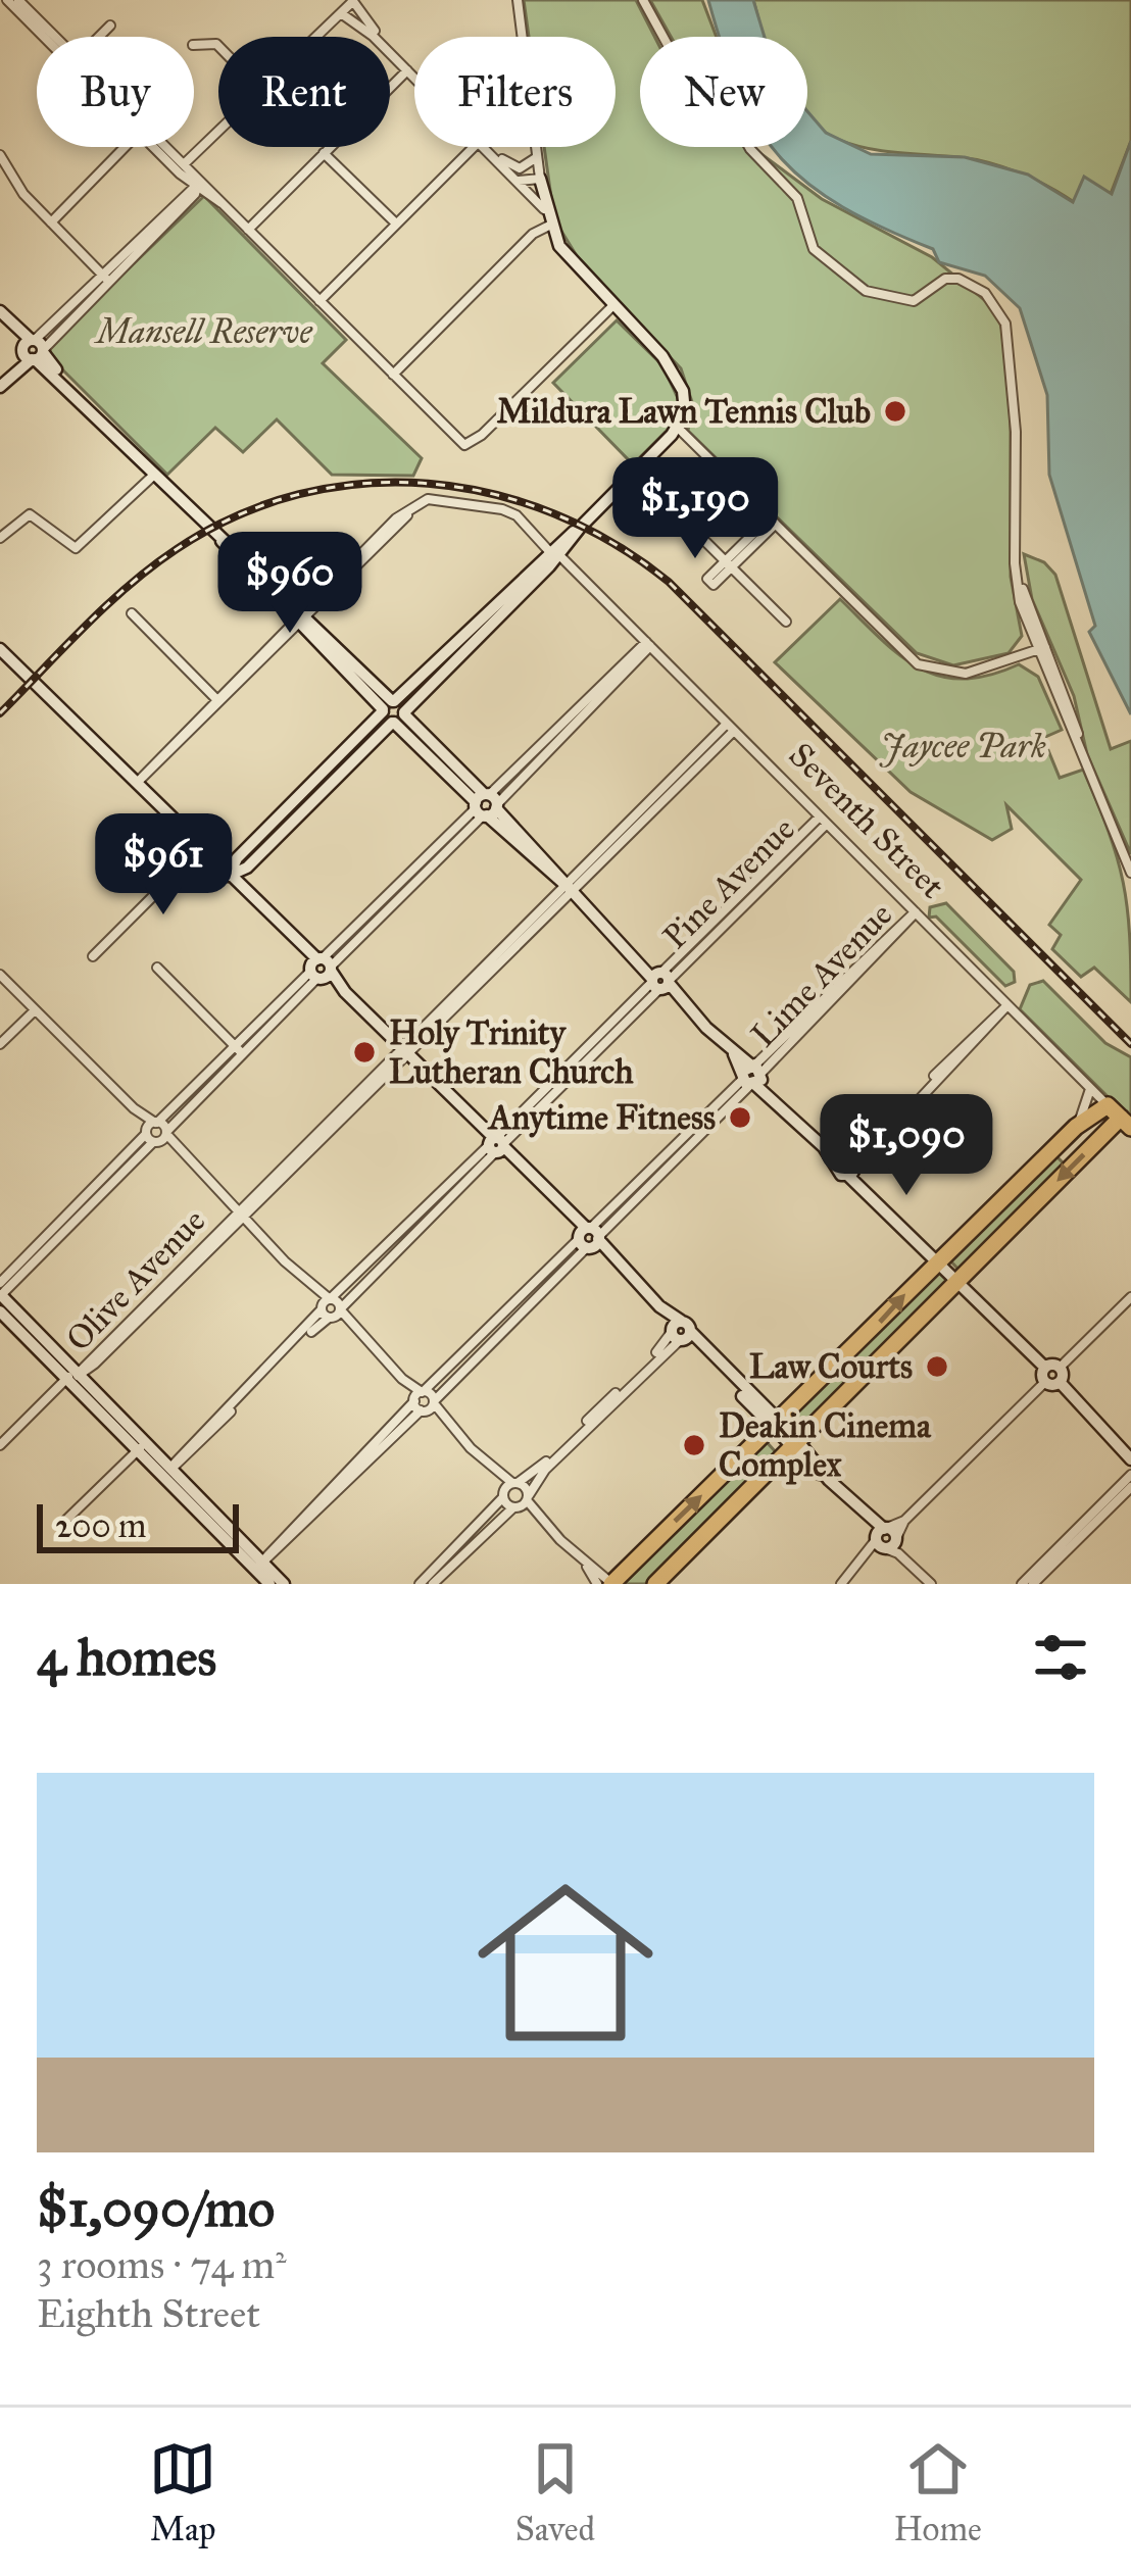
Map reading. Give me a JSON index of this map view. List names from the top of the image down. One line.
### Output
{"streets":{"highway":["Seventh Street"],"street":["Pine Avenue","Lime Avenue","Olive Avenue"]},"crossings":[["Seventh Street","Pine Avenue"],["Seventh Street","Lime Avenue"],["Seventh Street","Olive Avenue"]],"parks":["Mansell Reserve","Jaycee Park"],"places":["Mildura Lawn Tennis Club","Holy Trinity Lutheran Church","Anytime Fitness","Law Courts","Deakin Cinema Complex"],"scale_bar":"200 m","page":{"chip":["Buy","Rent","Filters","New"],"price":["$1,190","$960","$961","$1,090"],"scale":"200 m","heading":"4 homes","list":[{"name":"$1,090/mo","note":"3 rooms · 74 m² · Eighth Street"}],"tabs":["Map","Saved","Home"]}}
